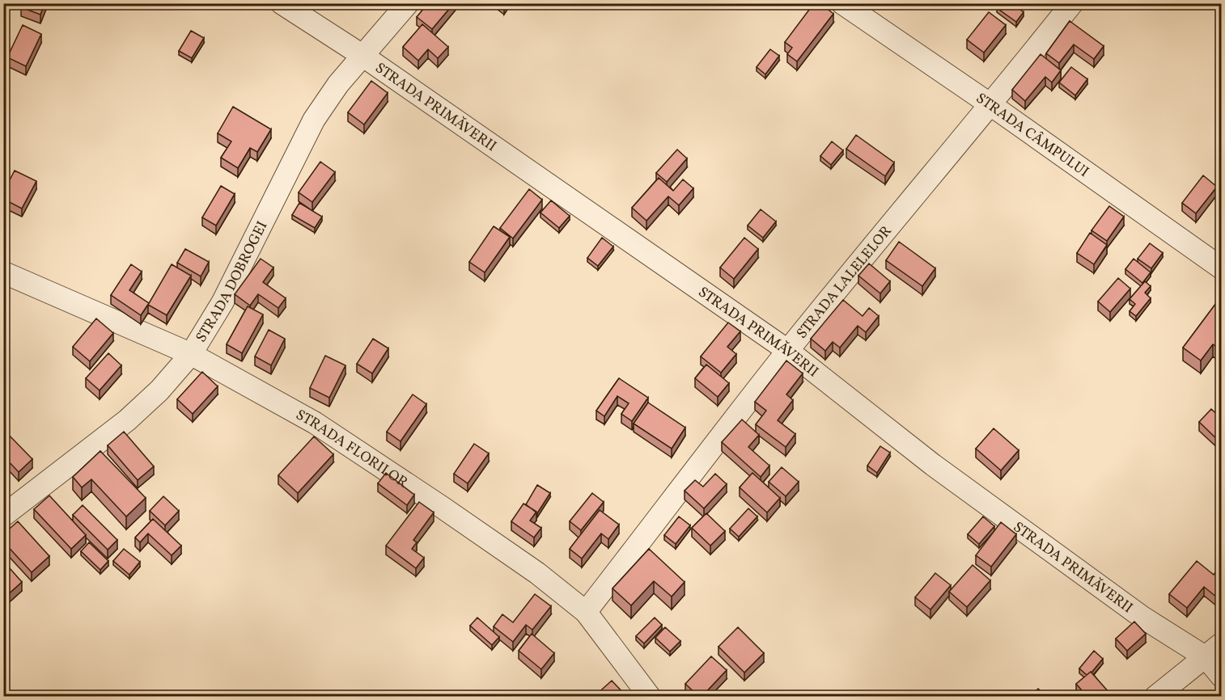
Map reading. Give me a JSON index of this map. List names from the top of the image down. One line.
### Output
{"streets":{"street":["STRADA PRIMĂVERII","STRADA CÂMPULUI","STRADA DOBROGEI","STRADA LALELELOR","STRADA FLORILOR"]},"crossings":[["STRADA PRIMĂVERII","STRADA DOBROGEI"],["STRADA PRIMĂVERII","STRADA LALELELOR"],["STRADA CÂMPULUI","STRADA LALELELOR"],["STRADA DOBROGEI","STRADA FLORILOR"],["STRADA LALELELOR","STRADA FLORILOR"]]}
